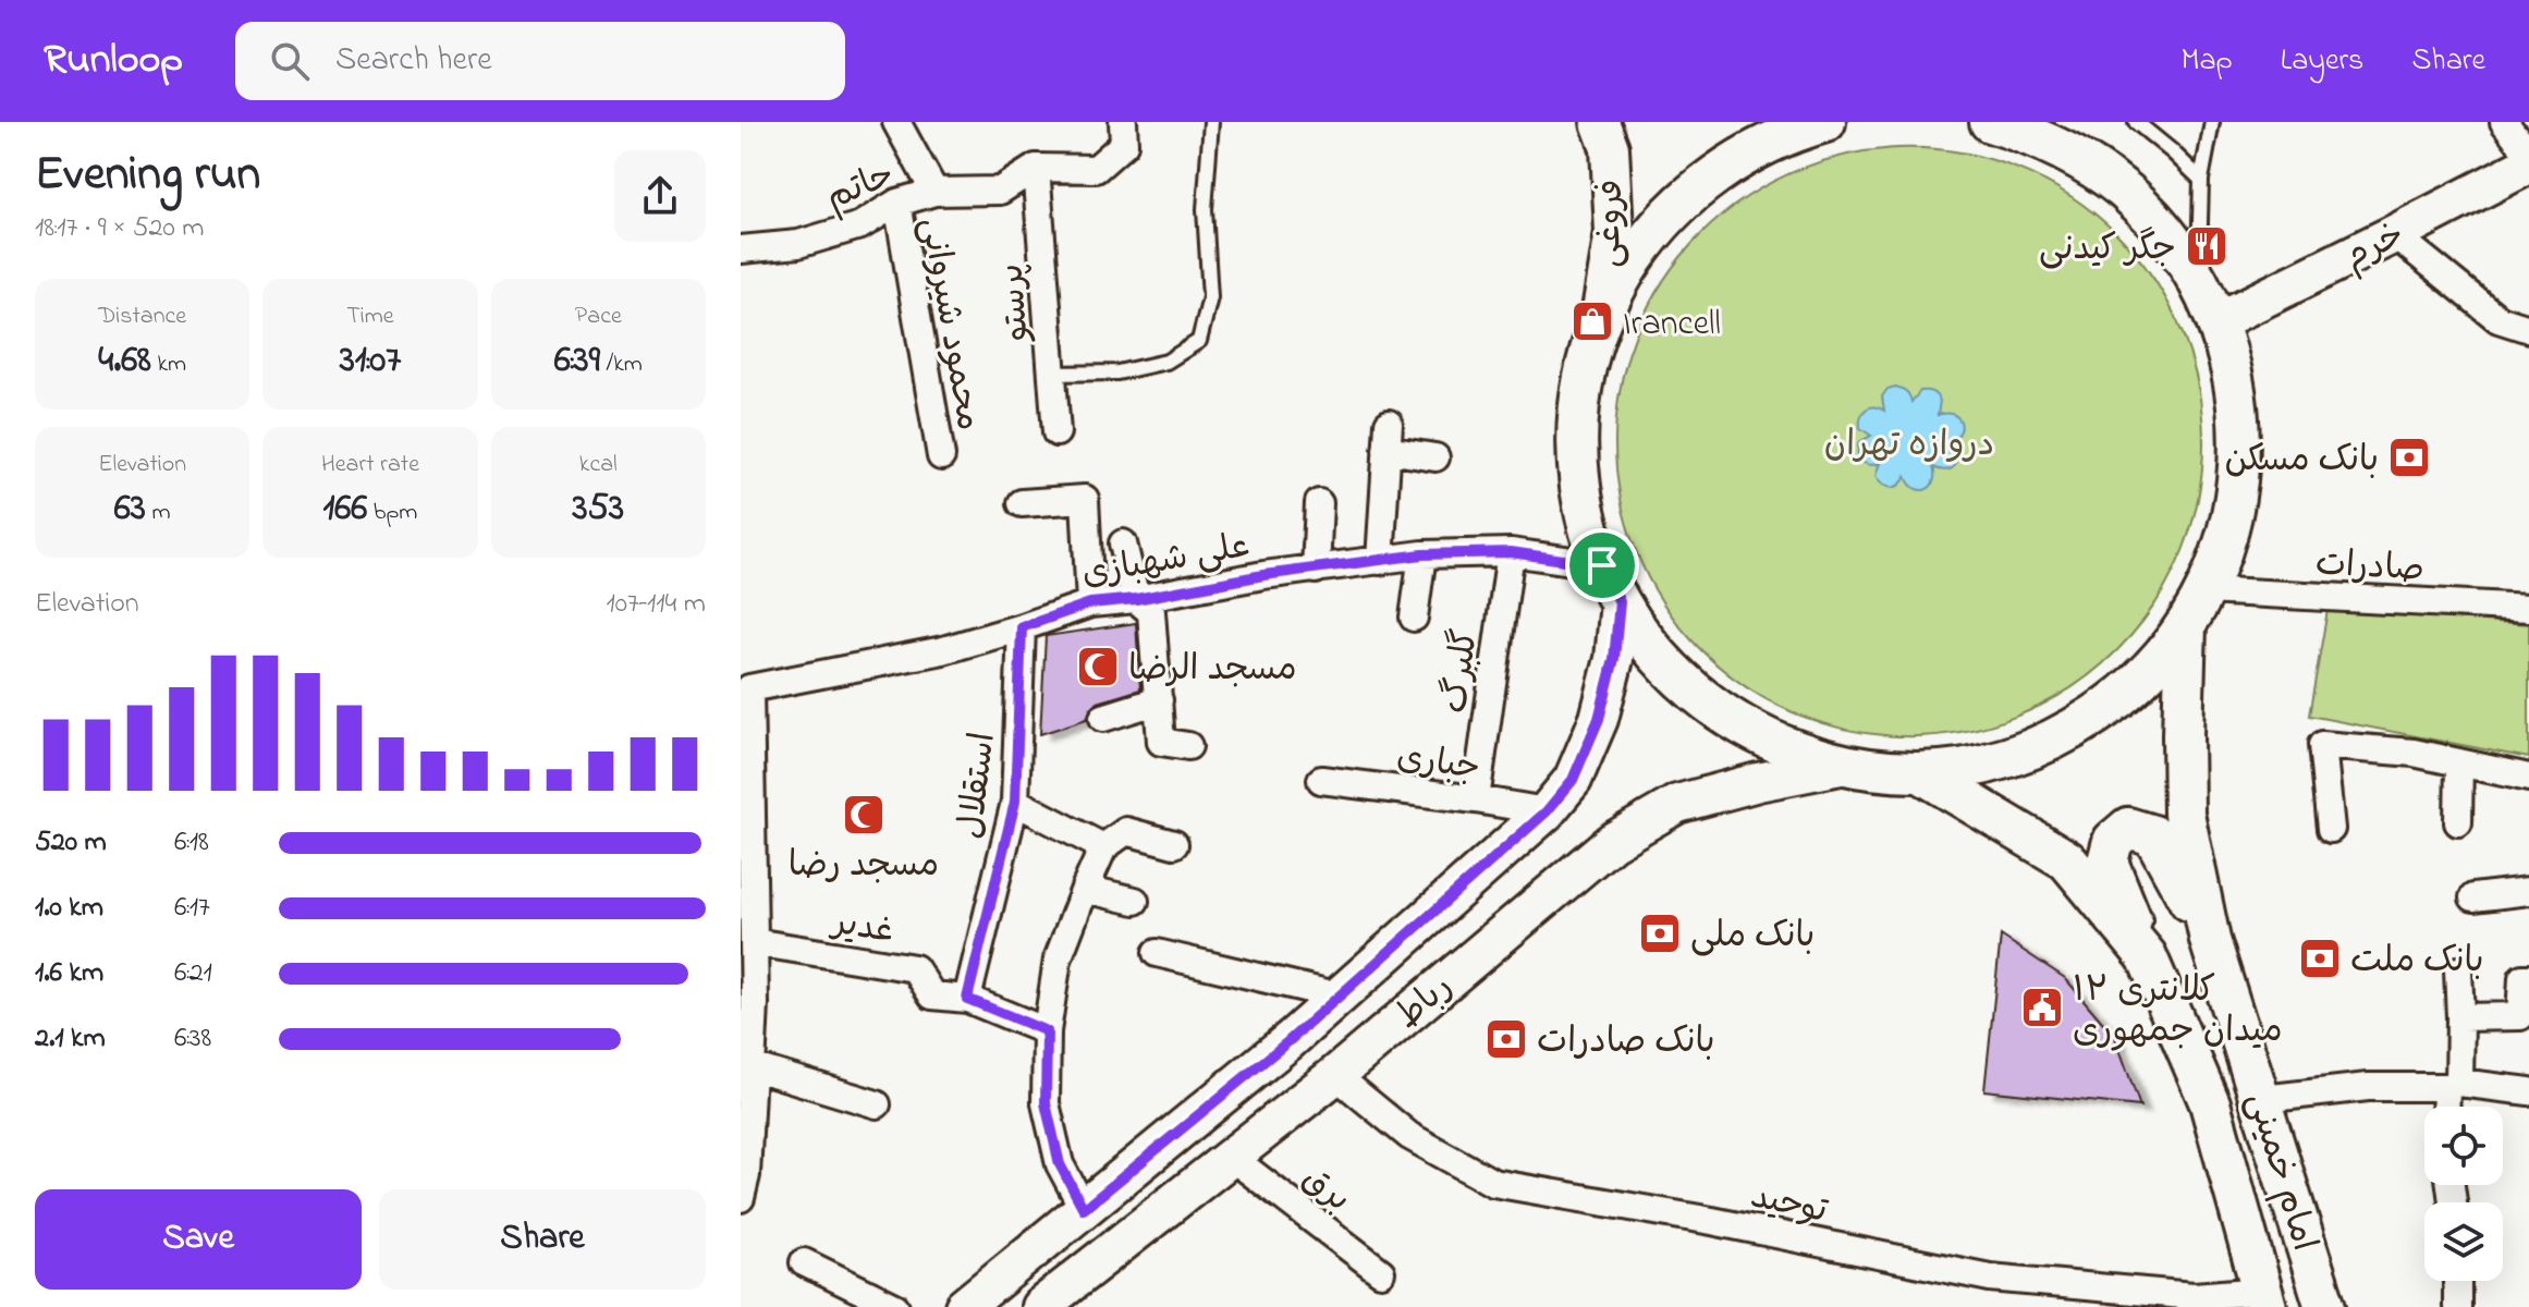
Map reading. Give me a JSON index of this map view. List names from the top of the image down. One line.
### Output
{"streets":{"main road":["فروغی","خرم","رباط","امام خمینی"],"street":["حاتم","پرستو","محمود شیروانی","علی شهبازی","صادرات","گلبرگ","جباری","استقلال","غدیر","برق","توحید"]},"crossings":[["حاتم","پرستو"],["حاتم","محمود شیروانی"],["علی شهبازی","گلبرگ"],["علی شهبازی","استقلال"],["گلبرگ","جباری"],["جباری","رباط"],["استقلال","غدیر"],["رباط","برق"],["رباط","توحید"],["امام خمینی","توحید"]],"parks":["دروازه تهران"],"places":{"restaurant":["جگر کیدنی"],"shop":["Irancell"],"bank":["بانک مسکن","بانک ملی","بانک ملت","بانک صادرات"],"mosque":["مسجد الرضا","مسجد رضا"],"public building":["کلانتری ۱۲ میدان جمهوری"]},"page":{"header":"Runloop","search":"Search here","nav":["Map","Layers","Share"],"heading":["Evening run","18:17 · 9 × 520 m"],"stats":[["Distance","4.68 km"],["Time","31:07"],["Pace","6:39 /km"],["Elevation","63 m"],["Heart rate","166 bpm"],["kcal","353"]],"chart":["Elevation","107–114 m"],"list":[{"name":"520 m","note":"6:18"},{"name":"1.0 km","note":"6:17"},{"name":"1.6 km","note":"6:21"},{"name":"2.1 km","note":"6:38"}],"buttons":["Save","Share"]}}
